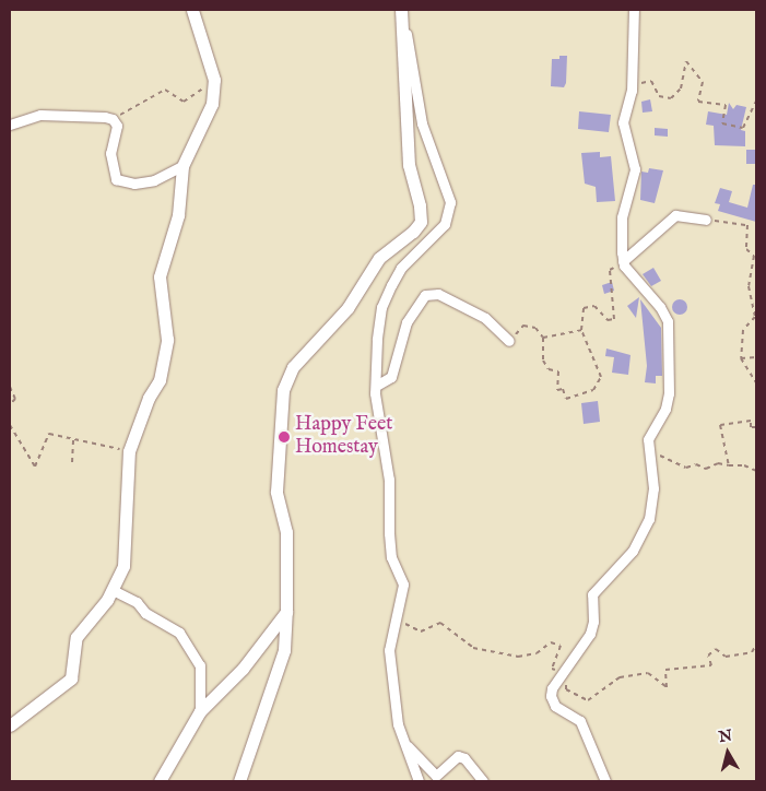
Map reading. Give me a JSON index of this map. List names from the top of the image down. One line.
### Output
{"places":["Happy Feet Homestay"],"north":"top"}
